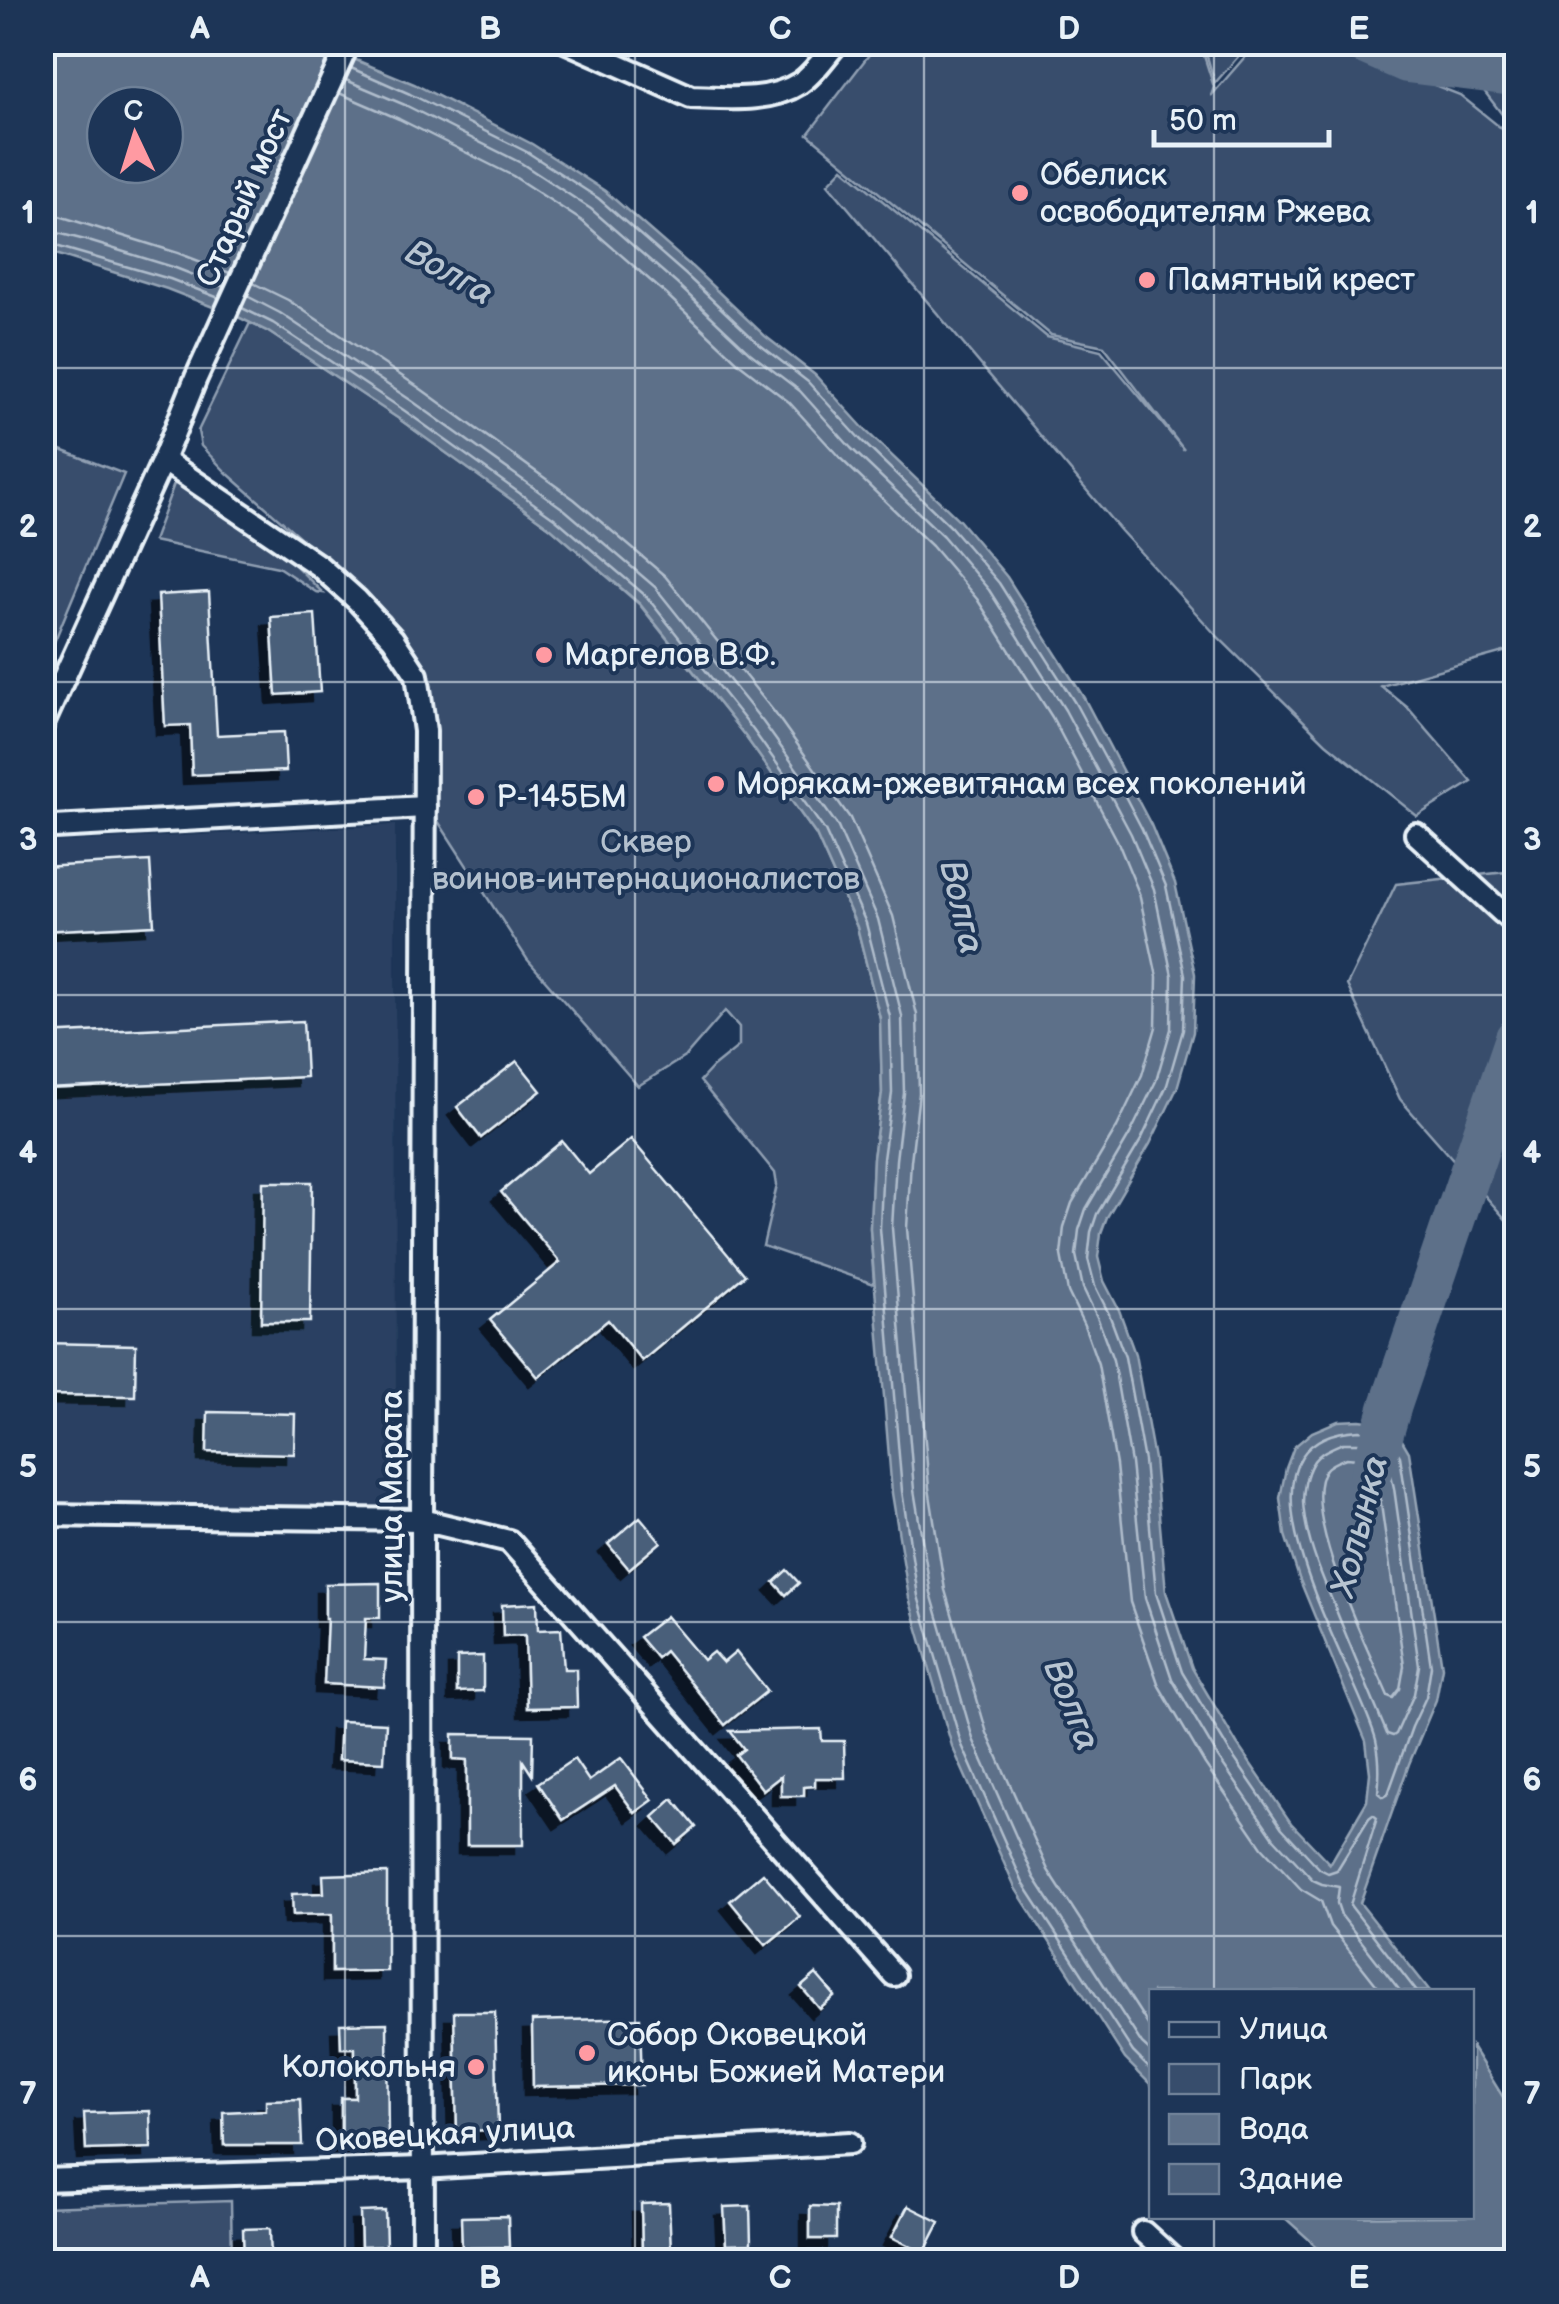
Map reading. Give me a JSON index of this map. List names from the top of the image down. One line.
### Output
{"streets":{"street":["Старый мост","улица Марата","Оковецкая улица"]},"crossings":[["Старый мост","улица Марата"],["улица Марата","Оковецкая улица"]],"water":["Волга","Холынка"],"parks":["Сквер воинов-интернационалистов"],"places":["Обелиск освободителям Ржева","Памятный крест","Маргелов В.Ф.","Морякам-ржевитянам всех поколений","Р-145БМ","Собор Оковецкой иконы Божией Матери","Колокольня"],"legend":["Улица","Парк","Вода","Здание"],"scale_bar":"50 m","north":"top","grid":{"columns":["A","B","C","D","E"],"rows":["1","2","3","4","5","6","7"]}}
